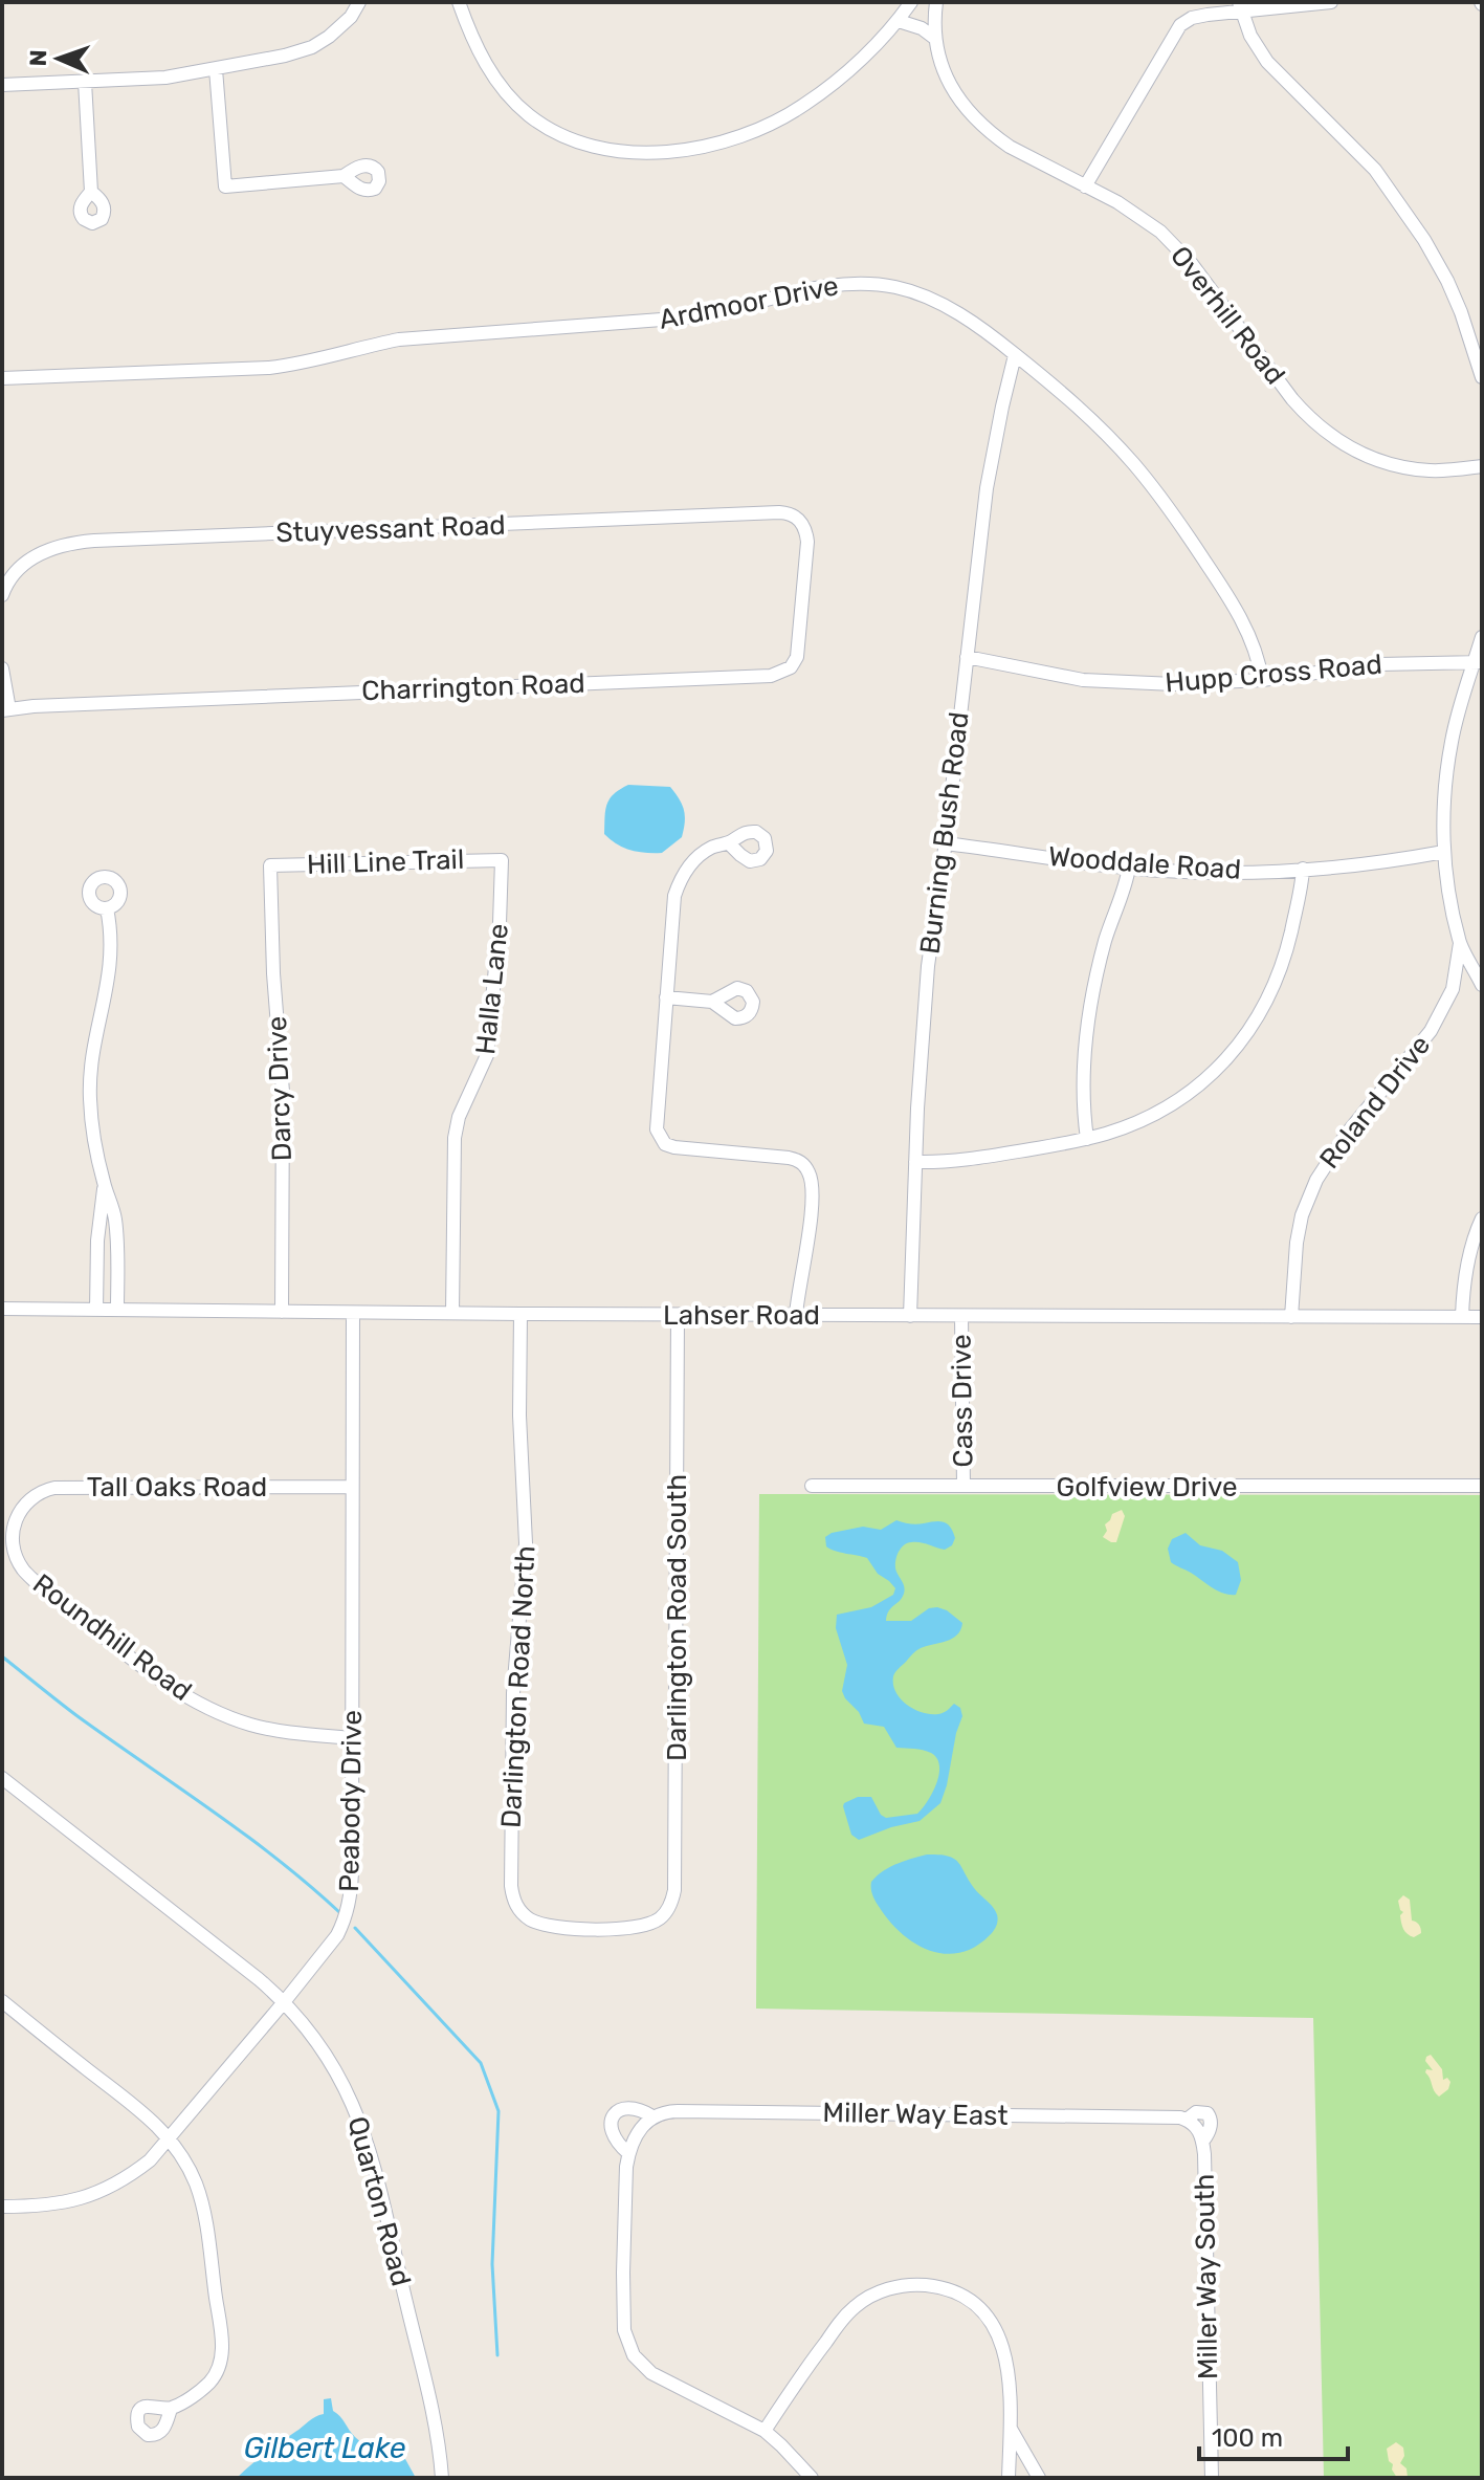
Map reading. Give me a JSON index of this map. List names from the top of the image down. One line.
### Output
{"streets":{"street":["Ardmoor Drive","Overhill Road","Stuyvessant Road","Hupp Cross Road","Charrington Road","Burning Bush Road","Hill Line Trail","Wooddale Road","Halla Lane","Darcy Drive","Roland Drive","Lahser Road","Cass Drive","Tall Oaks Road","Golfview Drive","Darlington Road South","Roundhill Road","Darlington Road North","Peabody Drive","Miller Way East","Quarton Road","Miller Way South"]},"crossings":[["Ardmoor Drive","Hupp Cross Road"],["Ardmoor Drive","Burning Bush Road"],["Stuyvessant Road","Charrington Road"],["Hupp Cross Road","Burning Bush Road"],["Burning Bush Road","Wooddale Road"],["Burning Bush Road","Lahser Road"],["Hill Line Trail","Halla Lane"],["Hill Line Trail","Darcy Drive"],["Halla Lane","Lahser Road"],["Darcy Drive","Lahser Road"],["Roland Drive","Lahser Road"],["Lahser Road","Cass Drive"],["Lahser Road","Darlington Road South"],["Lahser Road","Darlington Road North"],["Lahser Road","Peabody Drive"],["Cass Drive","Golfview Drive"],["Tall Oaks Road","Roundhill Road"],["Tall Oaks Road","Peabody Drive"],["Darlington Road South","Darlington Road North"],["Roundhill Road","Peabody Drive"],["Peabody Drive","Quarton Road"],["Miller Way East","Miller Way South"]],"water":["Gilbert Lake"],"scale_bar":"100 m","north":"left"}
